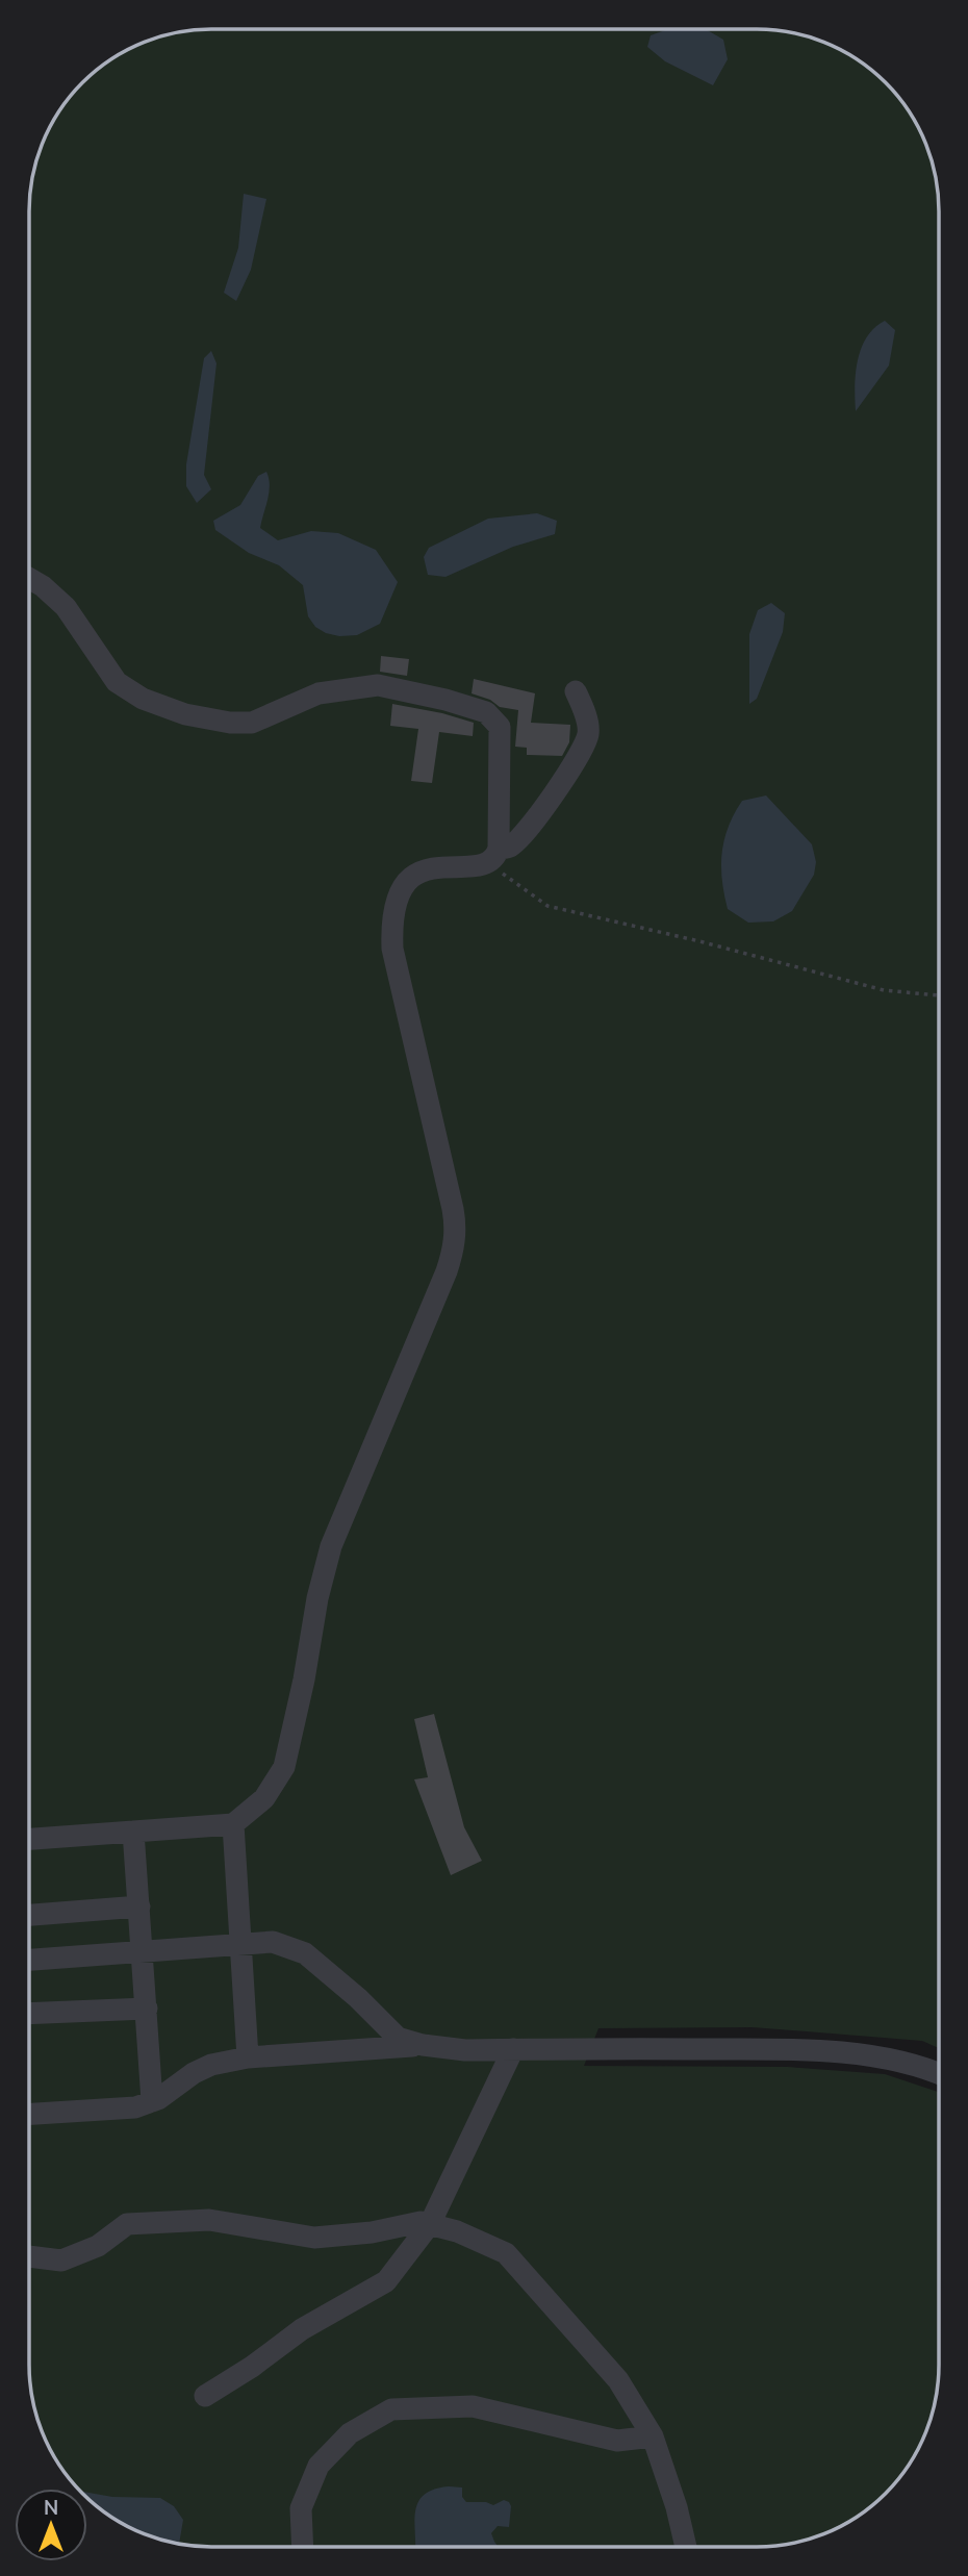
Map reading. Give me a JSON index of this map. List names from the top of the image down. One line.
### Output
{"north":"top"}
